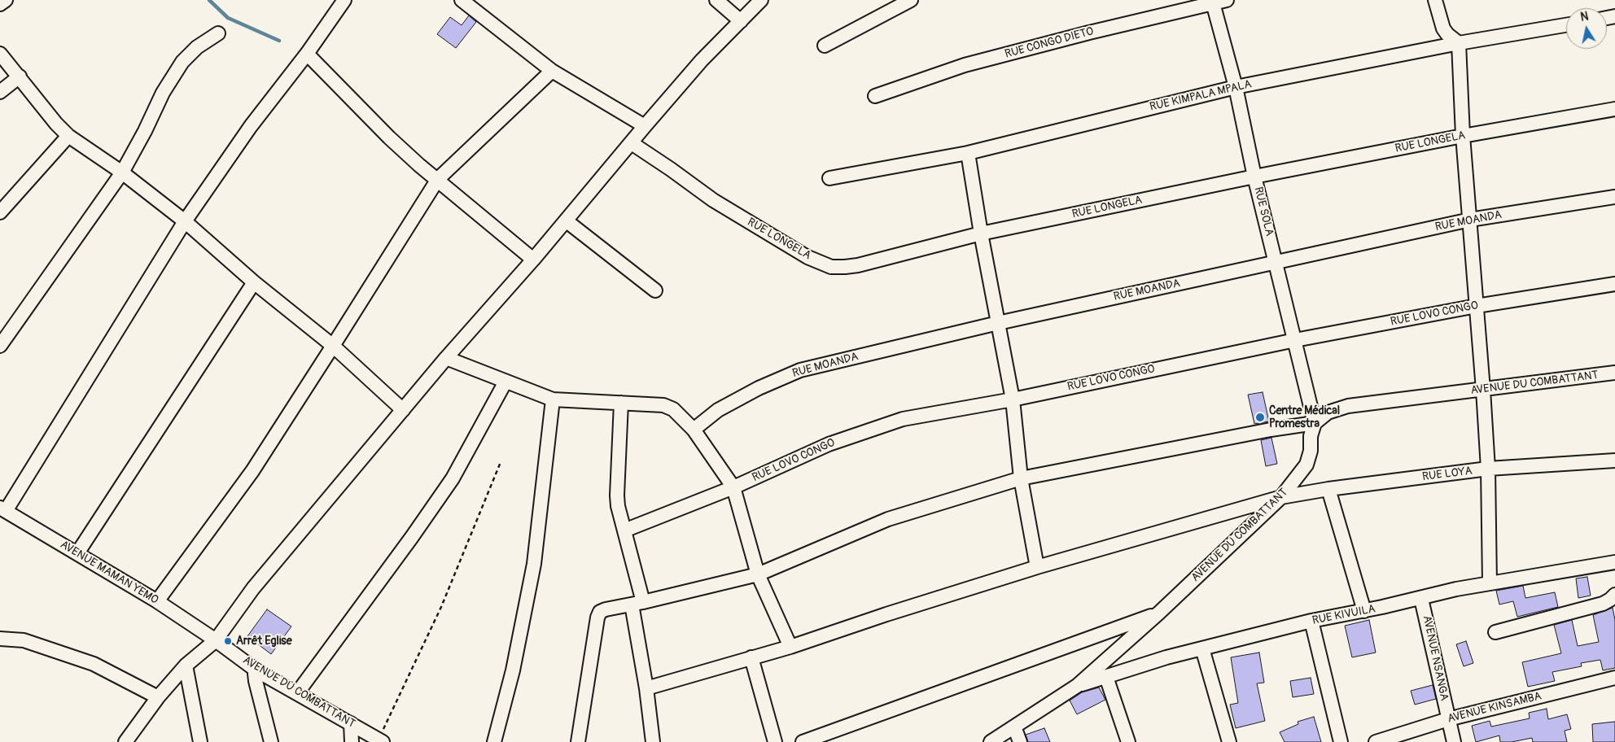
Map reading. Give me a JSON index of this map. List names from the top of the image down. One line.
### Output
{"streets":{"street":["RUE CONGO DIETO","RUE KIMPALA MPALA","RUE LONGELA","RUE SOLA","RUE MOANDA","RUE LOVO CONGO","AVENUE DU COMBATTANT","RUE LOYA","AVENUE MAMAN YEMO","RUE KIVUILA","AVENUE NSANGA","AVENUE KINSAMBA"]},"crossings":[["RUE CONGO DIETO","RUE SOLA"],["RUE KIMPALA MPALA","RUE SOLA"],["RUE LONGELA","RUE SOLA"],["RUE SOLA","RUE MOANDA"],["RUE SOLA","RUE LOVO CONGO"],["RUE SOLA","AVENUE DU COMBATTANT"],["AVENUE DU COMBATTANT","RUE LOYA"],["AVENUE DU COMBATTANT","AVENUE MAMAN YEMO"],["AVENUE DU COMBATTANT","RUE KIVUILA"],["RUE KIVUILA","AVENUE NSANGA"],["AVENUE NSANGA","AVENUE KINSAMBA"]],"places":["Centre Médical Promestra","Arrêt Eglise"],"north":"top"}
